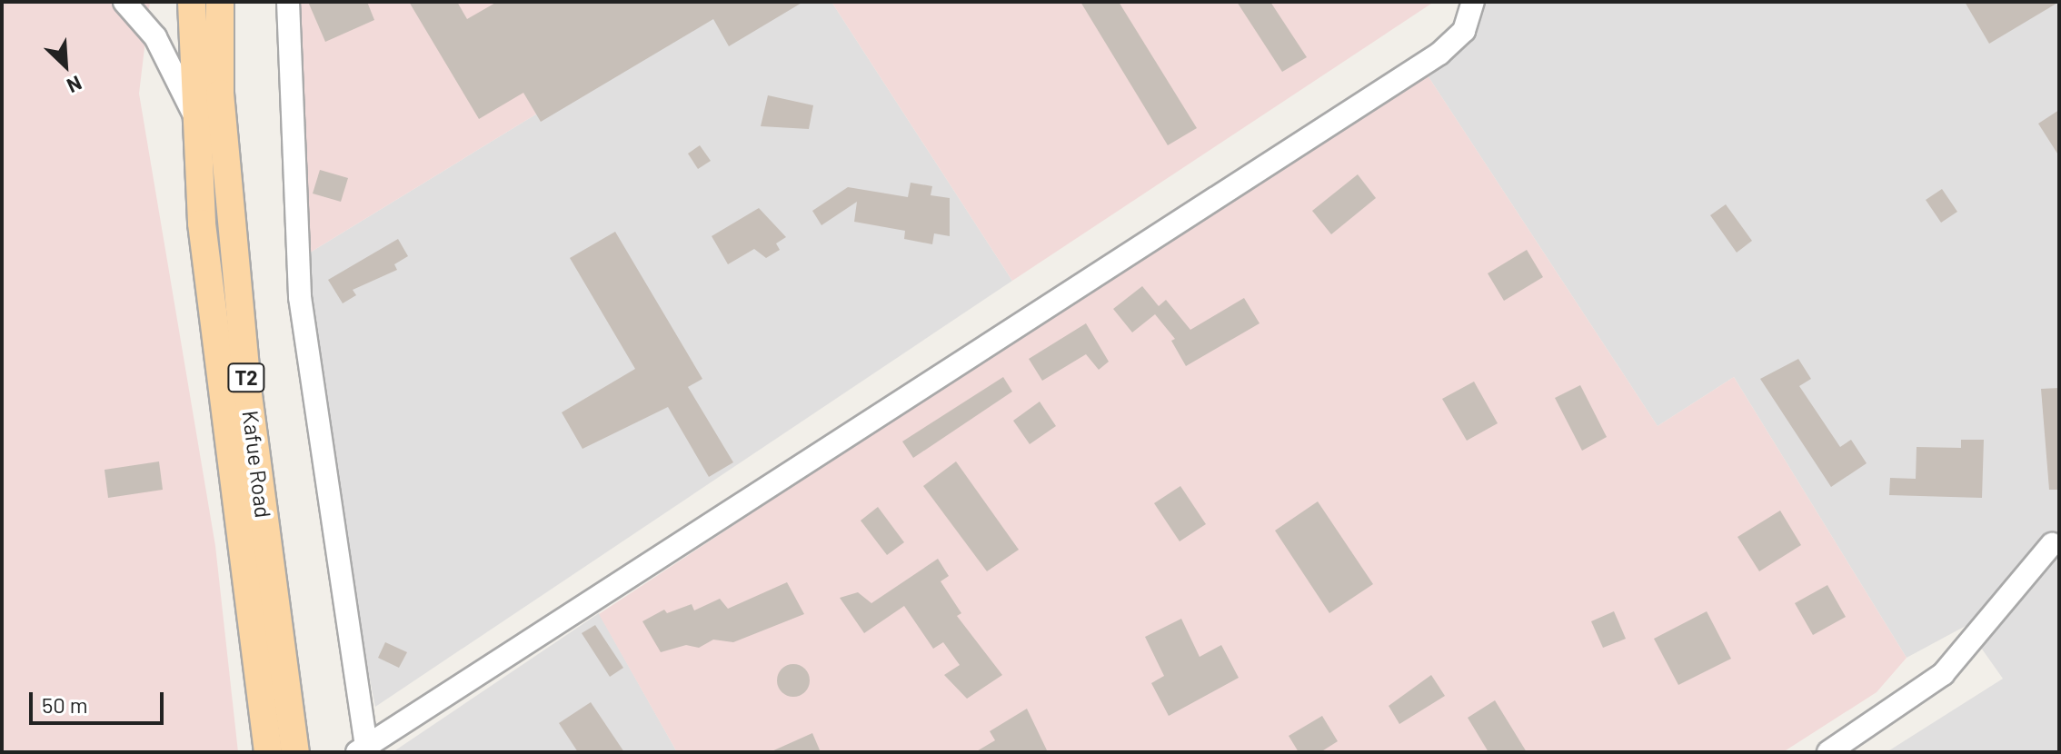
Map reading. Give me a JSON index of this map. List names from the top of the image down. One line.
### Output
{"streets":{"main road":["T2","Kafue Road"]},"scale_bar":"50 m","north":"bottom right"}
